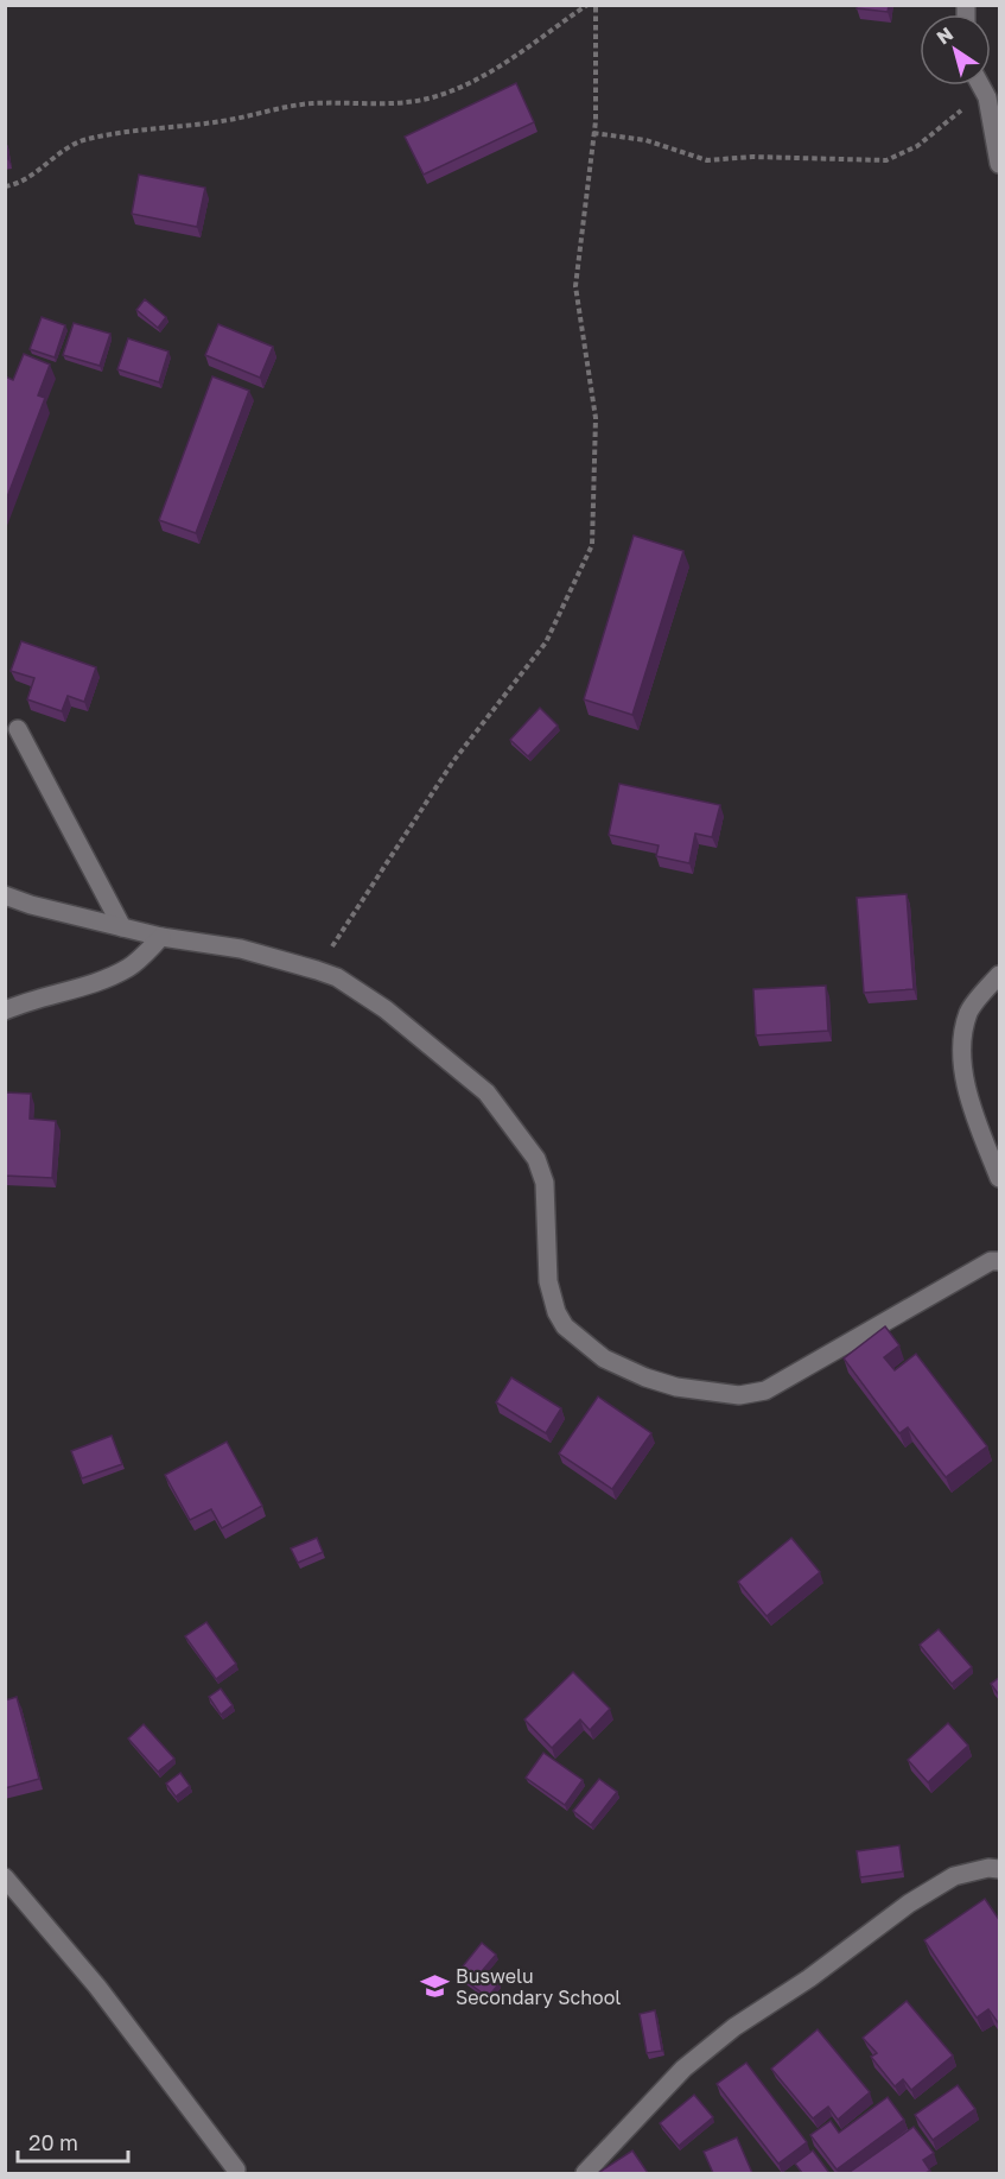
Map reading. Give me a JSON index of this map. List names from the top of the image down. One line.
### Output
{"places":{"school or university":["Buswelu Secondary School"]},"scale_bar":"20 m","north":"top left"}
